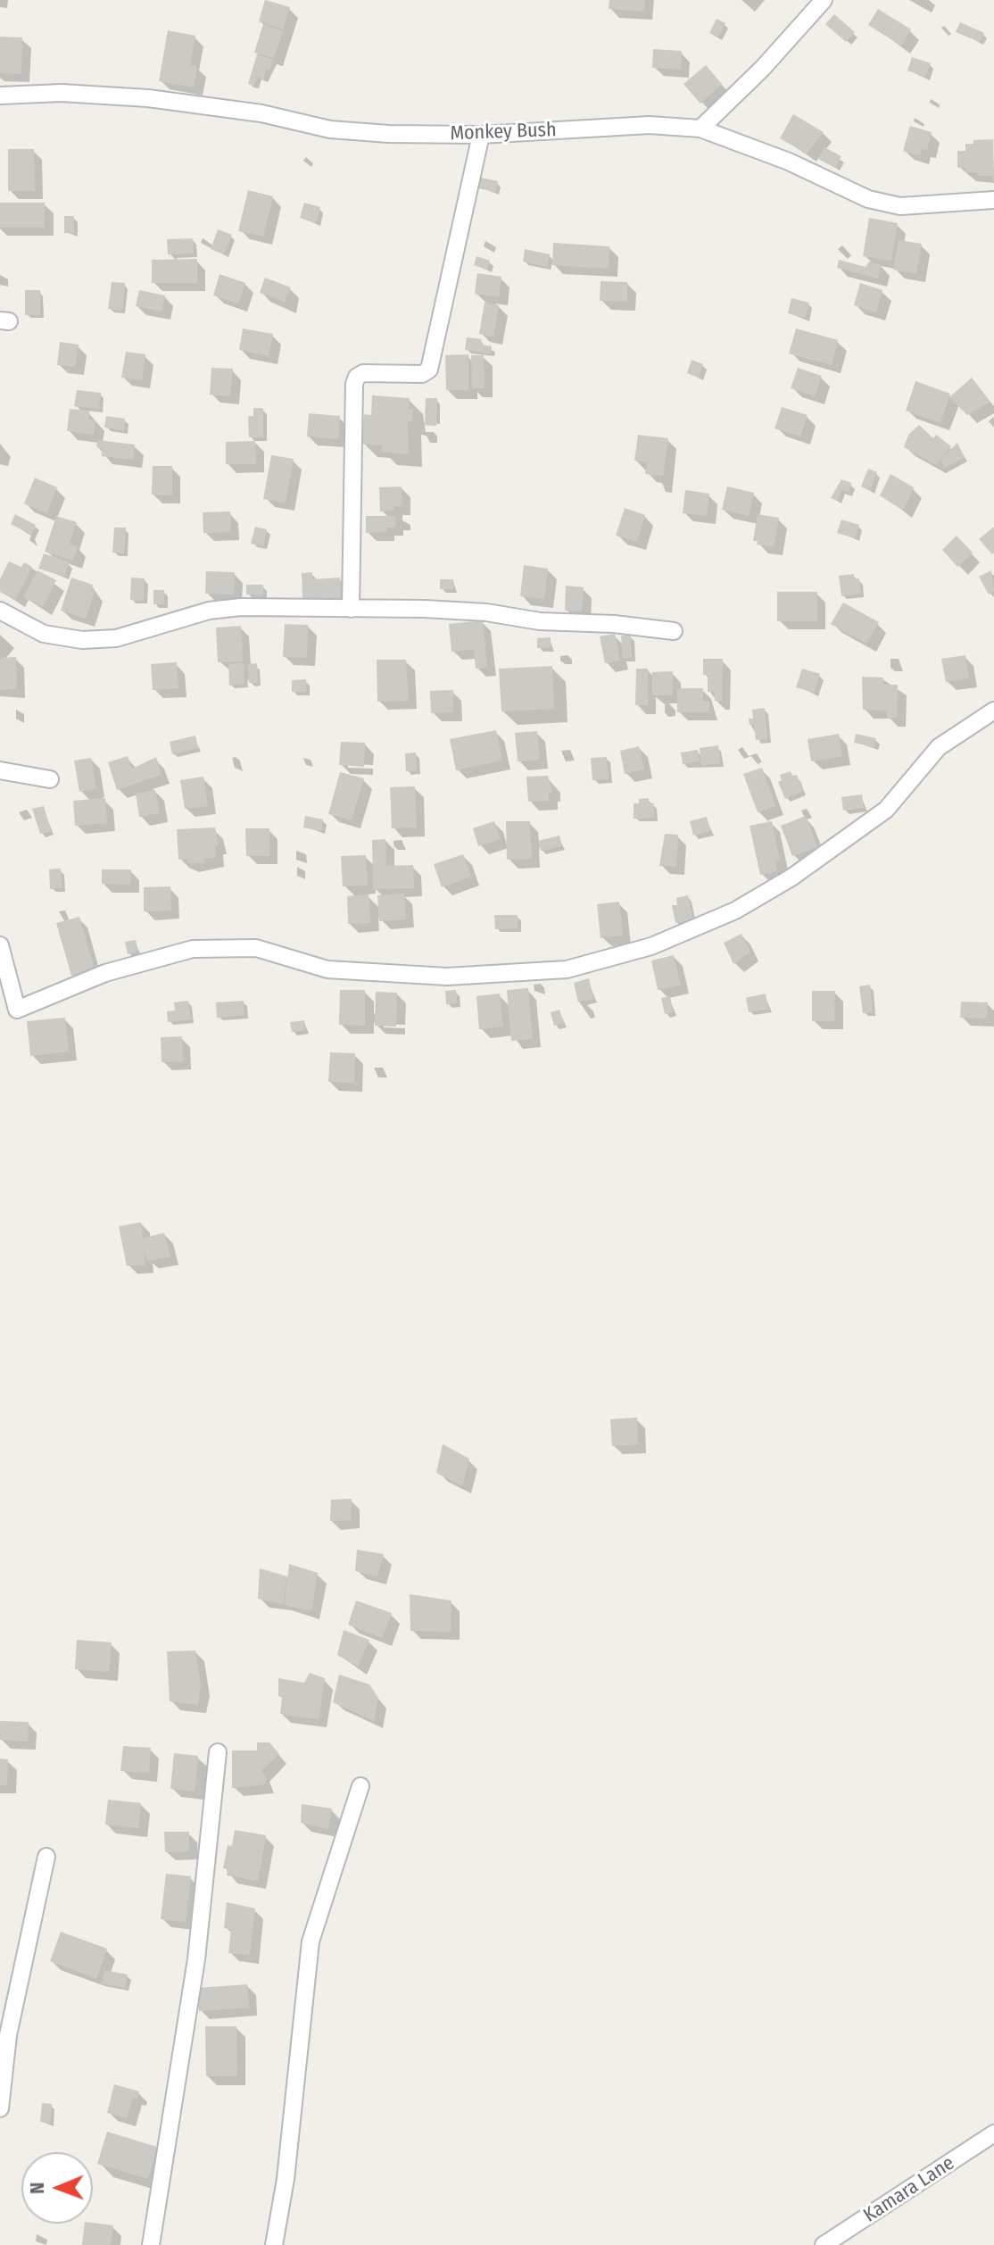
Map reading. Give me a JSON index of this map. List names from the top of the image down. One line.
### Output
{"streets":{"street":["Monkey Bush","Kamara Lane"]},"north":"left"}
